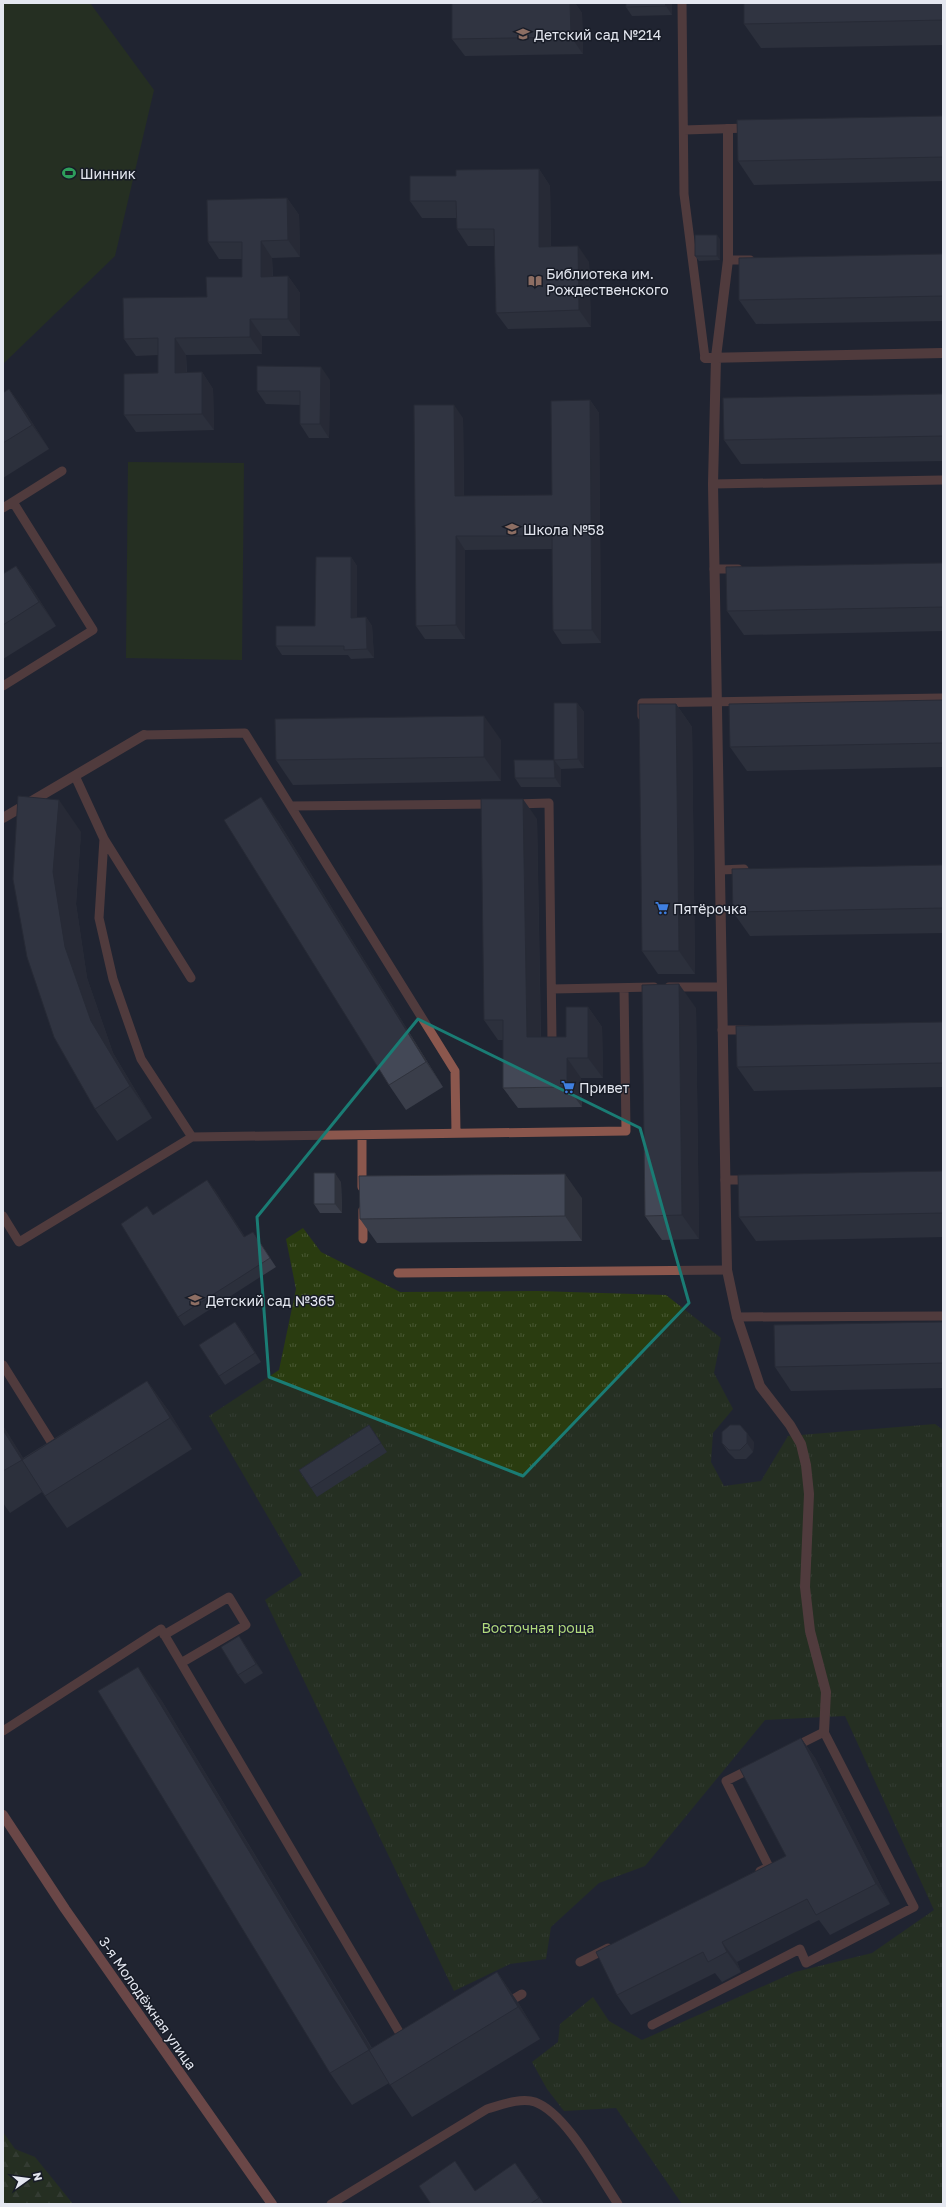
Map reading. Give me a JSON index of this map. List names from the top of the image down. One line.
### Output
{"streets":{"main road":["3-я Молодёжная улица"]},"parks":["Восточная роща"],"places":{"school or university":["Детский сад №214","Школа №58","Детский сад №365"],"sports":["Шинник"],"library":["Библиотека им. Рождественского"],"supermarket":["Пятёрочка","Привет"]},"north":"right"}
